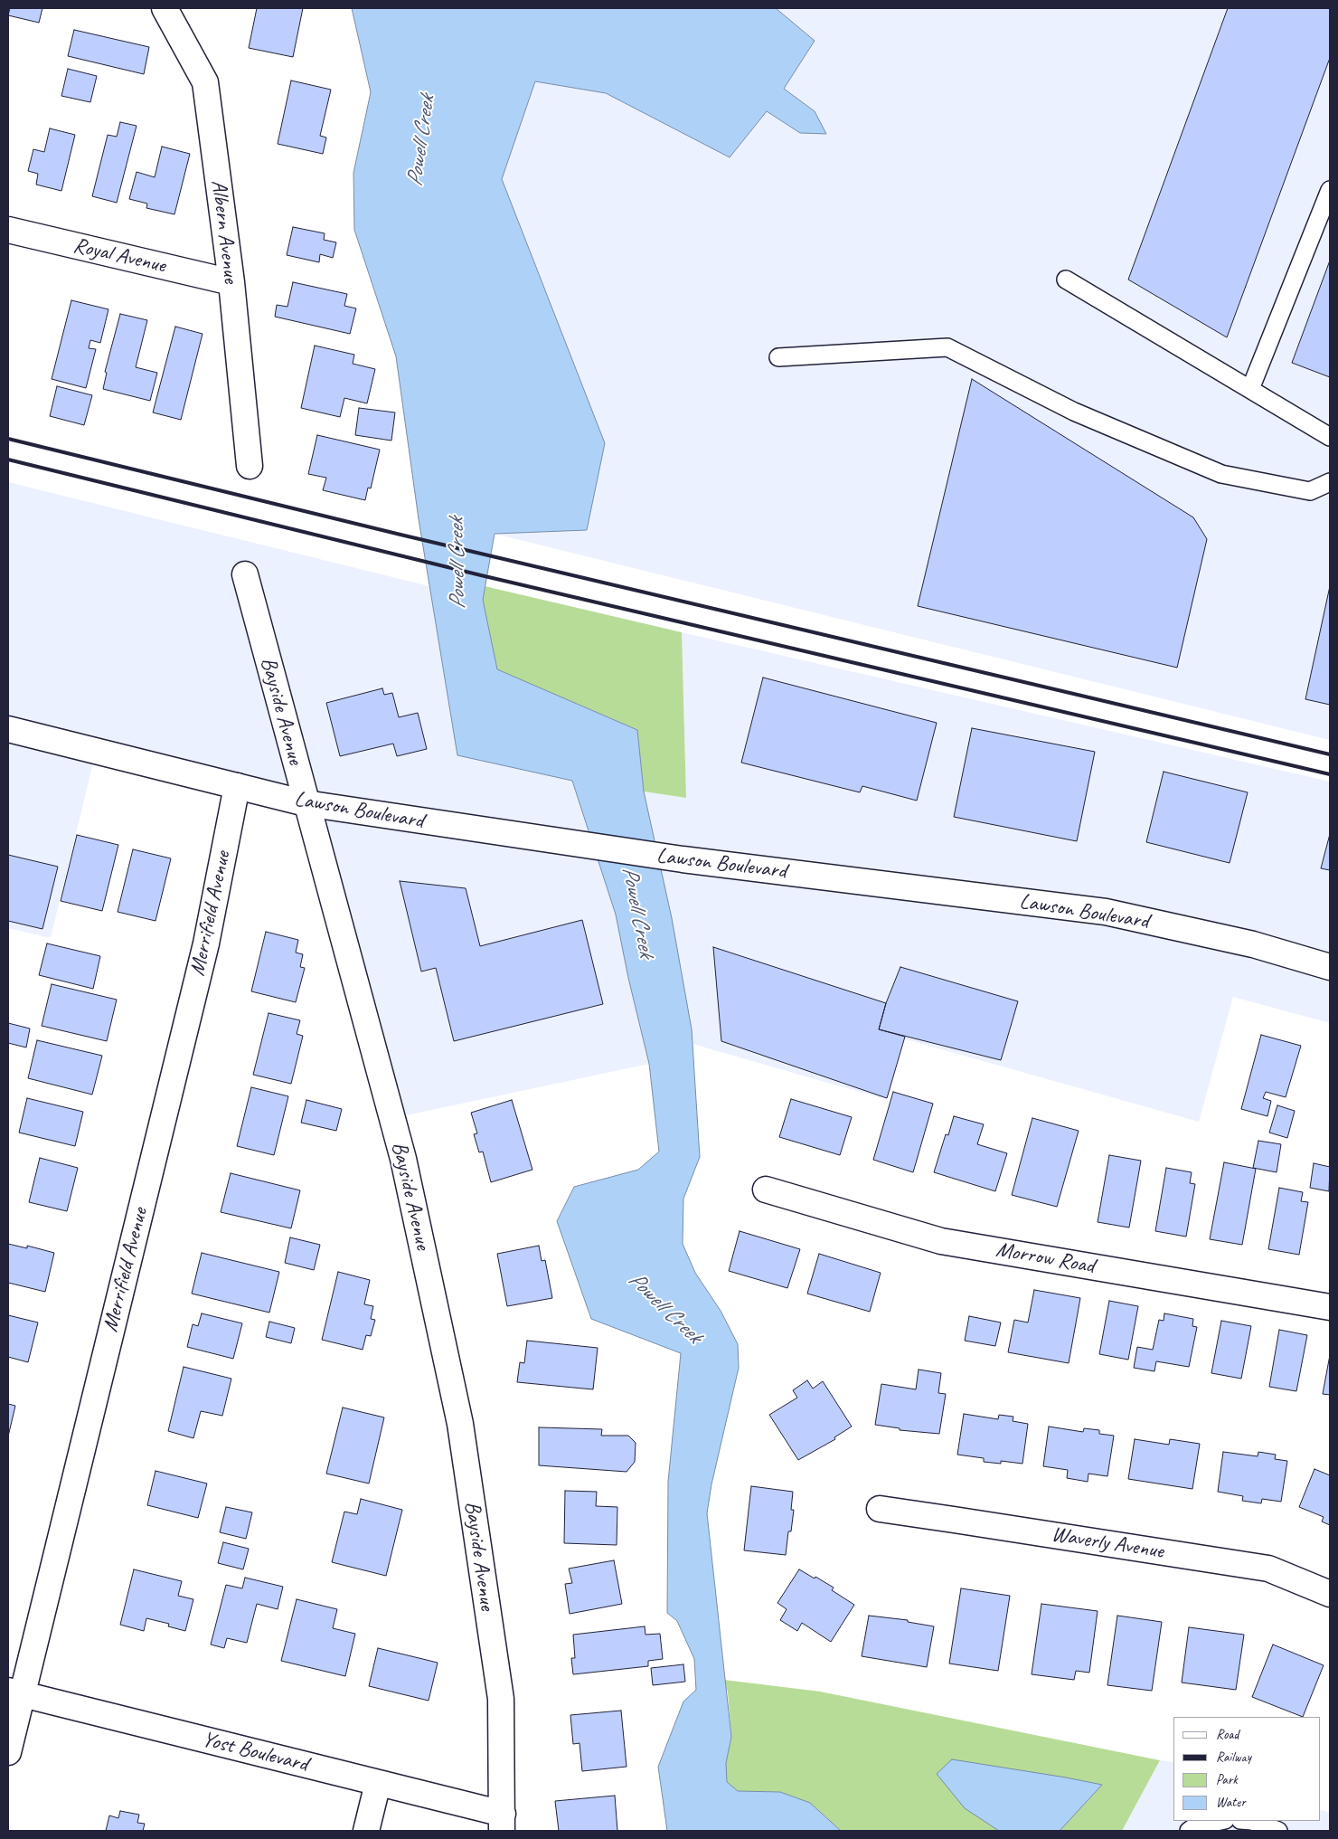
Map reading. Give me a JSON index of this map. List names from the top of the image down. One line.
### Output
{"streets":{"street":["Albern Avenue","Royal Avenue","Bayside Avenue","Lawson Boulevard","Merrifield Avenue","Morrow Road","Waverly Avenue","Yost Boulevard"]},"crossings":[["Albern Avenue","Royal Avenue"],["Bayside Avenue","Lawson Boulevard"],["Bayside Avenue","Yost Boulevard"],["Lawson Boulevard","Merrifield Avenue"],["Merrifield Avenue","Yost Boulevard"]],"water":["Powell Creek"],"legend":["Road","Railway","Park","Water"]}
